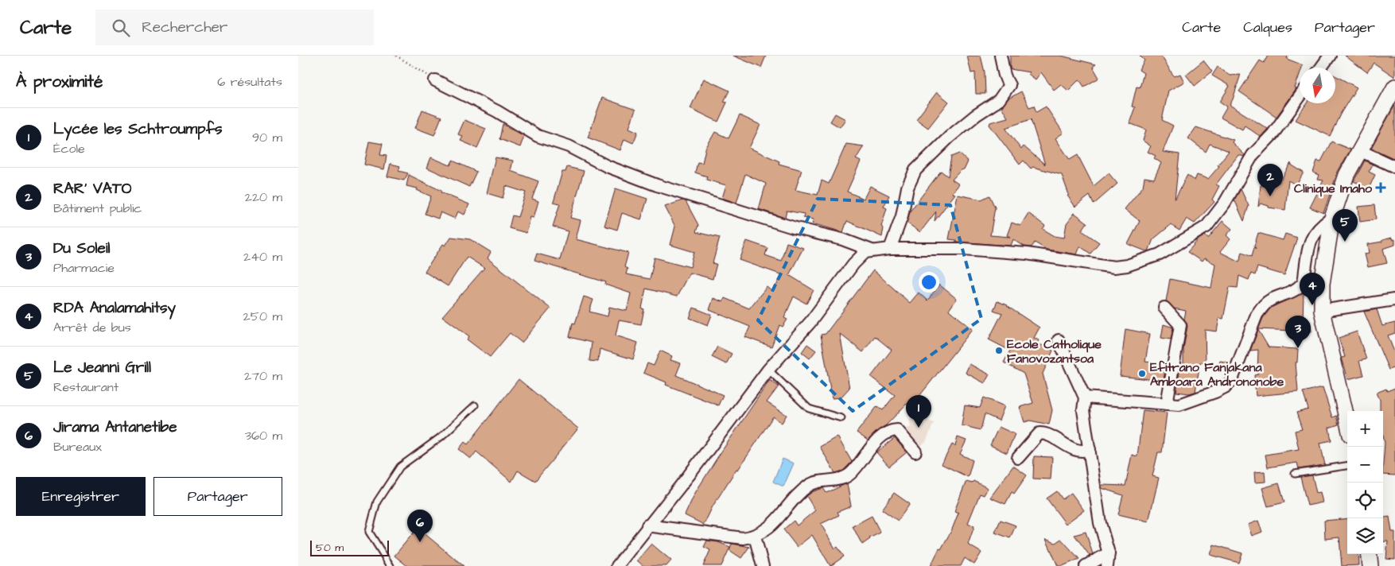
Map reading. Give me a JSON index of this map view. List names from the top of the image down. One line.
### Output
{"places":{"health":["Clinique Imaho"],"other":["Ecole Catholique Fanovozantsoa","Efitrano Fanjakana Amboara Andrononobe"]},"scale_bar":"50 m","north":"bottom","page":{"header":"Carte","search":"Rechercher","nav":["Carte","Calques","Partager"],"heading":["À proximité","6 résultats"],"list":[{"mark":"1","name":"Lycée les Schtroumpfs","note":"École","value":"90 m"},{"mark":"2","name":"RAR' VATO","note":"Bâtiment public","value":"220 m"},{"mark":"3","name":"Du Soleil","note":"Pharmacie","value":"240 m"},{"mark":"4","name":"RDA Analamahitsy","note":"Arrêt de bus","value":"250 m"},{"mark":"5","name":"Le Jeanni Grill","note":"Restaurant","value":"270 m"},{"mark":"6","name":"Jirama Antanetibe","note":"Bureaux","value":"360 m"}],"pins":["2","5","4","3","1","6"],"map_buttons":["+","−"],"buttons":["Enregistrer","Partager"],"scale":"50 m"}}
